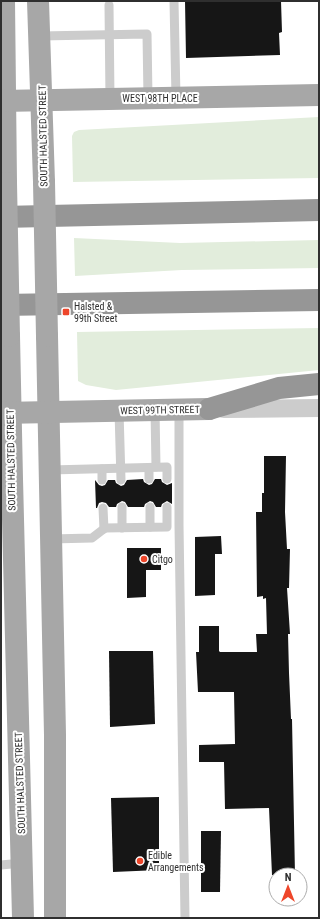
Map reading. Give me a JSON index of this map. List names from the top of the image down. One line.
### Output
{"streets":{"main road":["WEST 98TH PLACE","SOUTH HALSTED STREET","WEST 99TH STREET"]},"crossings":[["WEST 98TH PLACE","SOUTH HALSTED STREET"],["SOUTH HALSTED STREET","WEST 99TH STREET"]],"places":{"transit":["Halsted & 99th Street"],"other":["Citgo","Edible Arrangements"]},"north":"top"}
